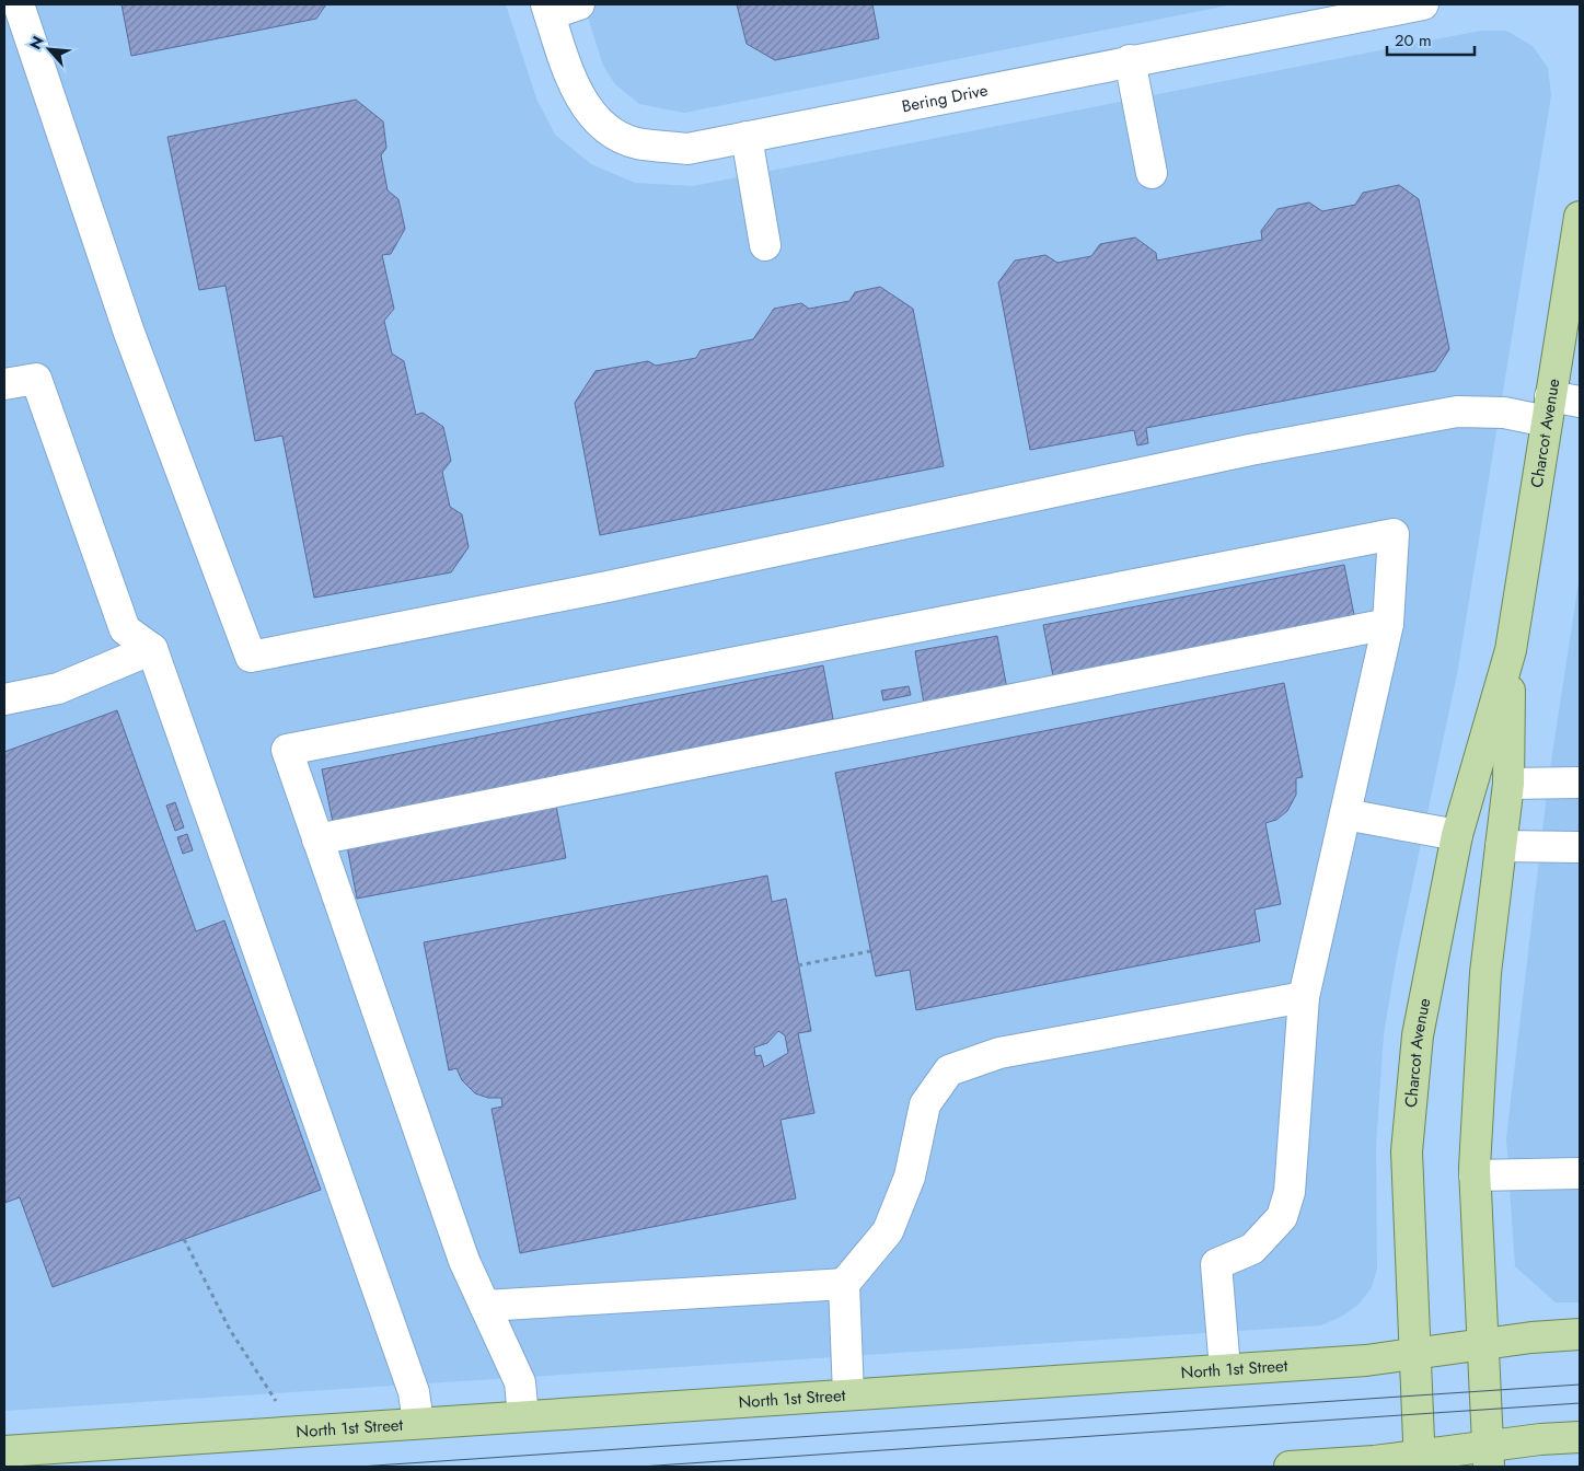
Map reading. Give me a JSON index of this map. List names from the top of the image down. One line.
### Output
{"streets":{"main road":["Charcot Avenue","North 1st Street"],"street":["Bering Drive"]},"crossings":[["Charcot Avenue","North 1st Street"]],"scale_bar":"20 m","north":"top left"}
